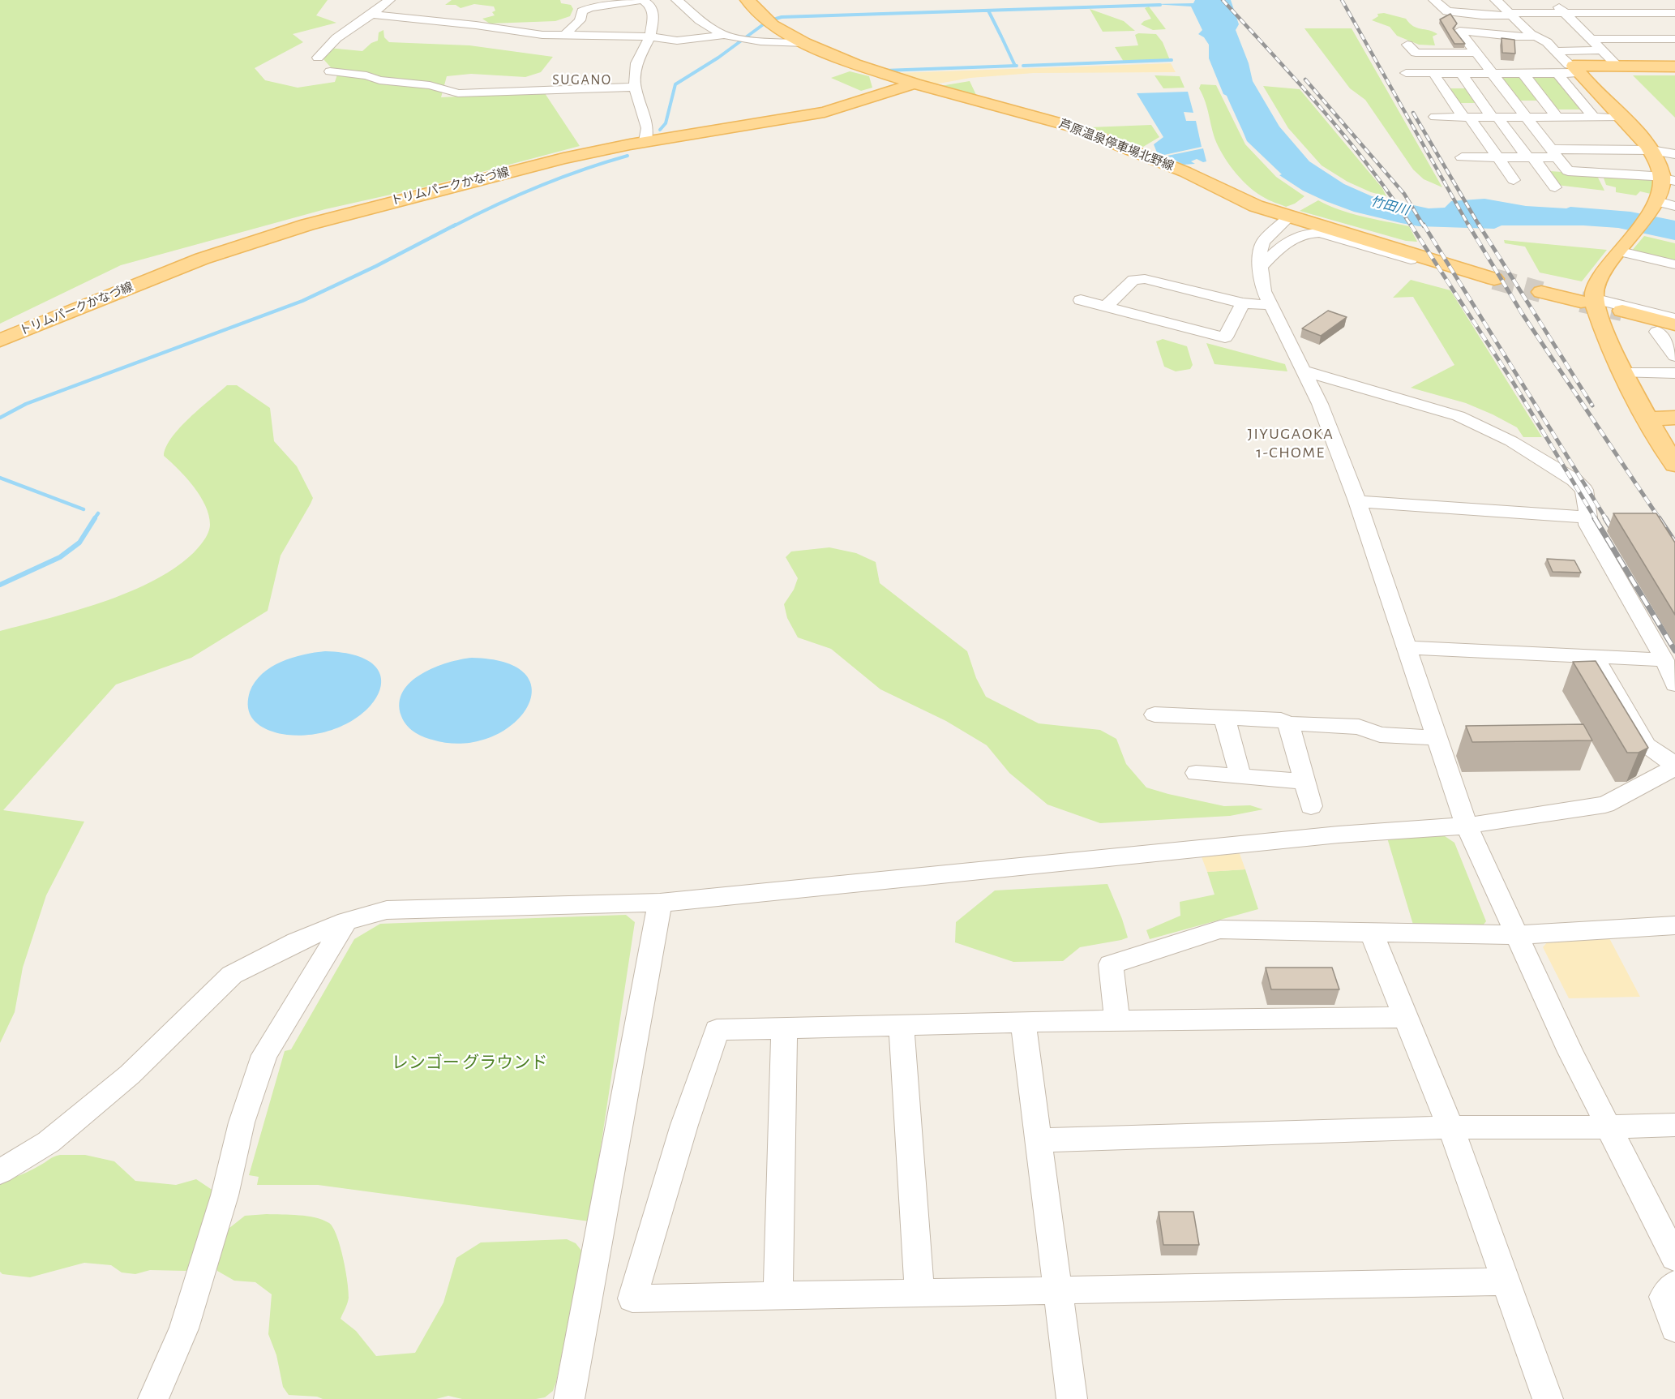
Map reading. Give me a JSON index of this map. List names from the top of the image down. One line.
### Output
{"streets":{"main road":["芦原温泉停車場北野線","トリムパークかなづ線"]},"crossings":[["芦原温泉停車場北野線","トリムパークかなづ線"]],"districts":["SUGANO","JIYUGAOKA 1-CHOME"],"water":["竹田川"],"parks":["レンゴー グラウンド"]}
